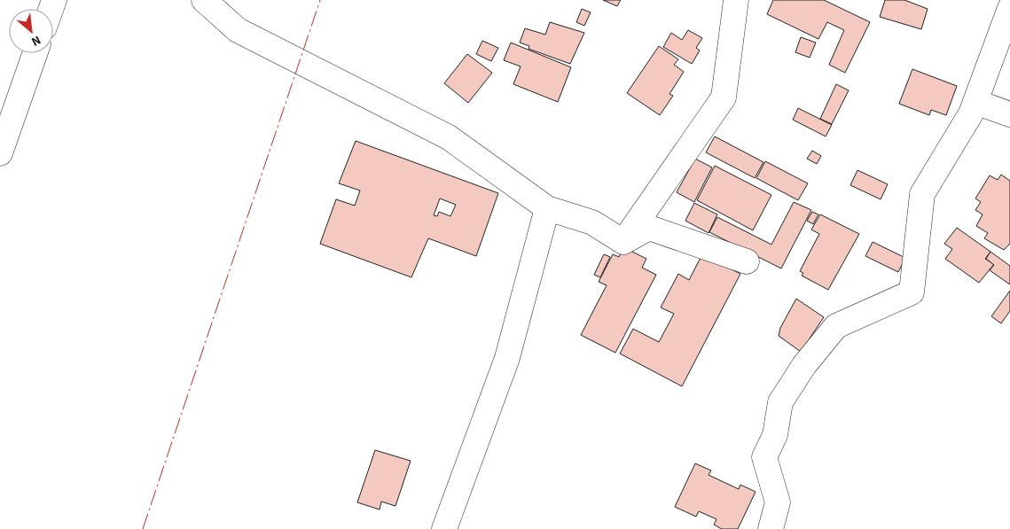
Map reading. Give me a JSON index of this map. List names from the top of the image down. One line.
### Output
{"north":"bottom right"}
